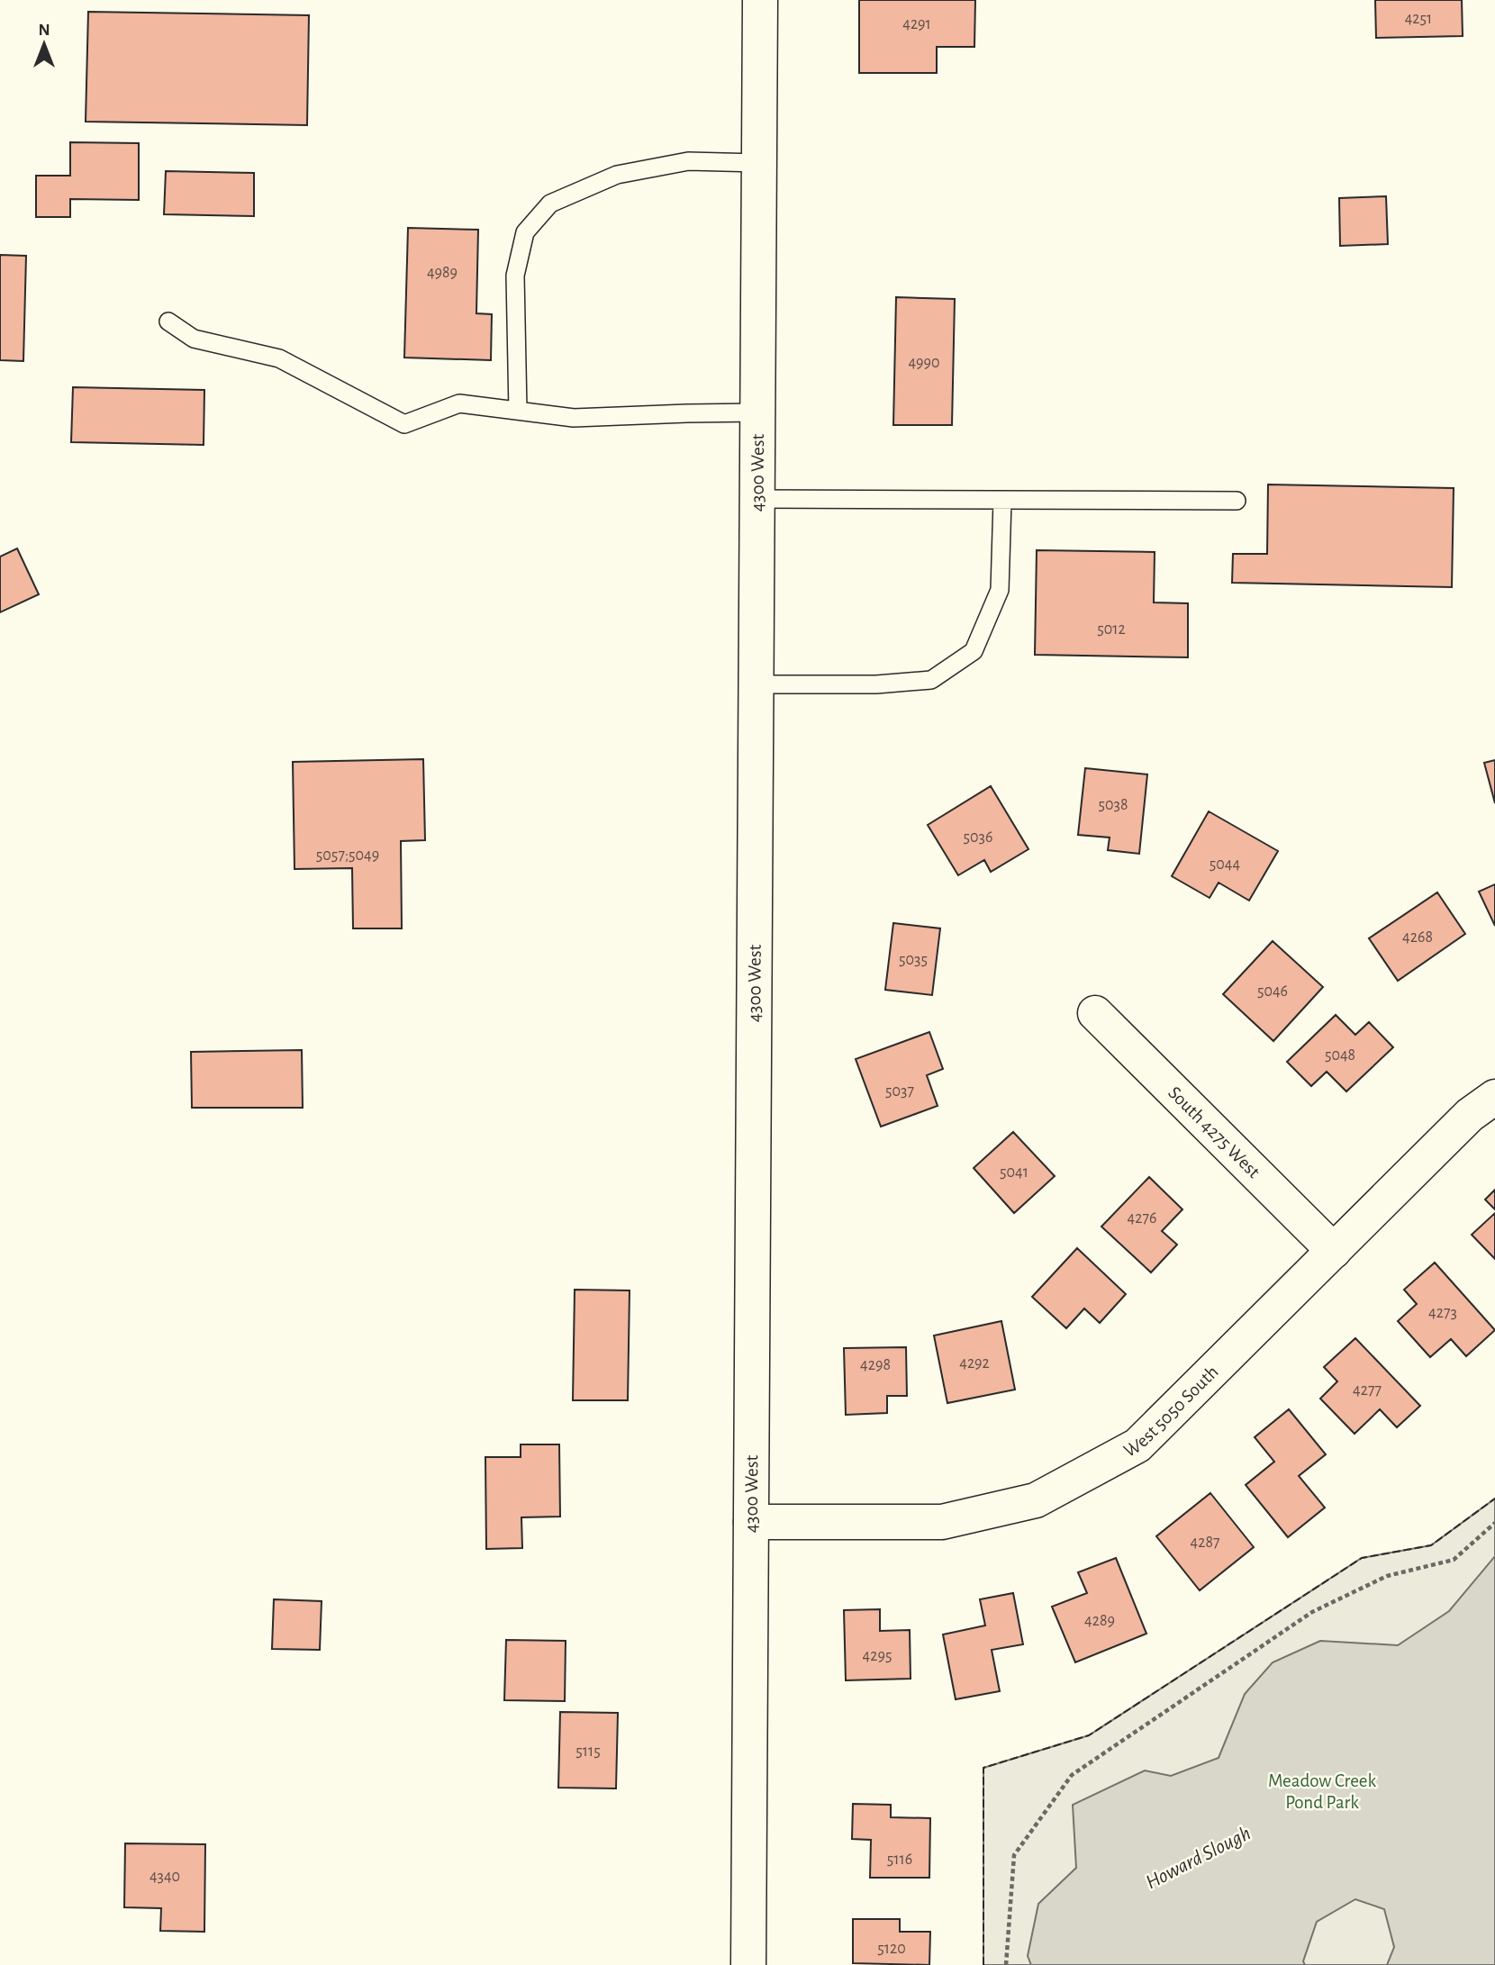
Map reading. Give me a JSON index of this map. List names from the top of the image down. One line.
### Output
{"streets":{"street":["4300 West","South 4275 West","West 5050 South"]},"crossings":[["4300 West","West 5050 South"],["South 4275 West","West 5050 South"]],"water":["Howard Slough"],"parks":["Meadow Creek Pond Park"],"house_numbers":["4251","4291","4989","4990","5012","5038","5036","5057;5049","5044","4268","5035","5046","5048","5037","5041","4276","4273","4292","4298","4277","4287","4289","4295","5115","5116","4340","5120"],"north":"top"}
